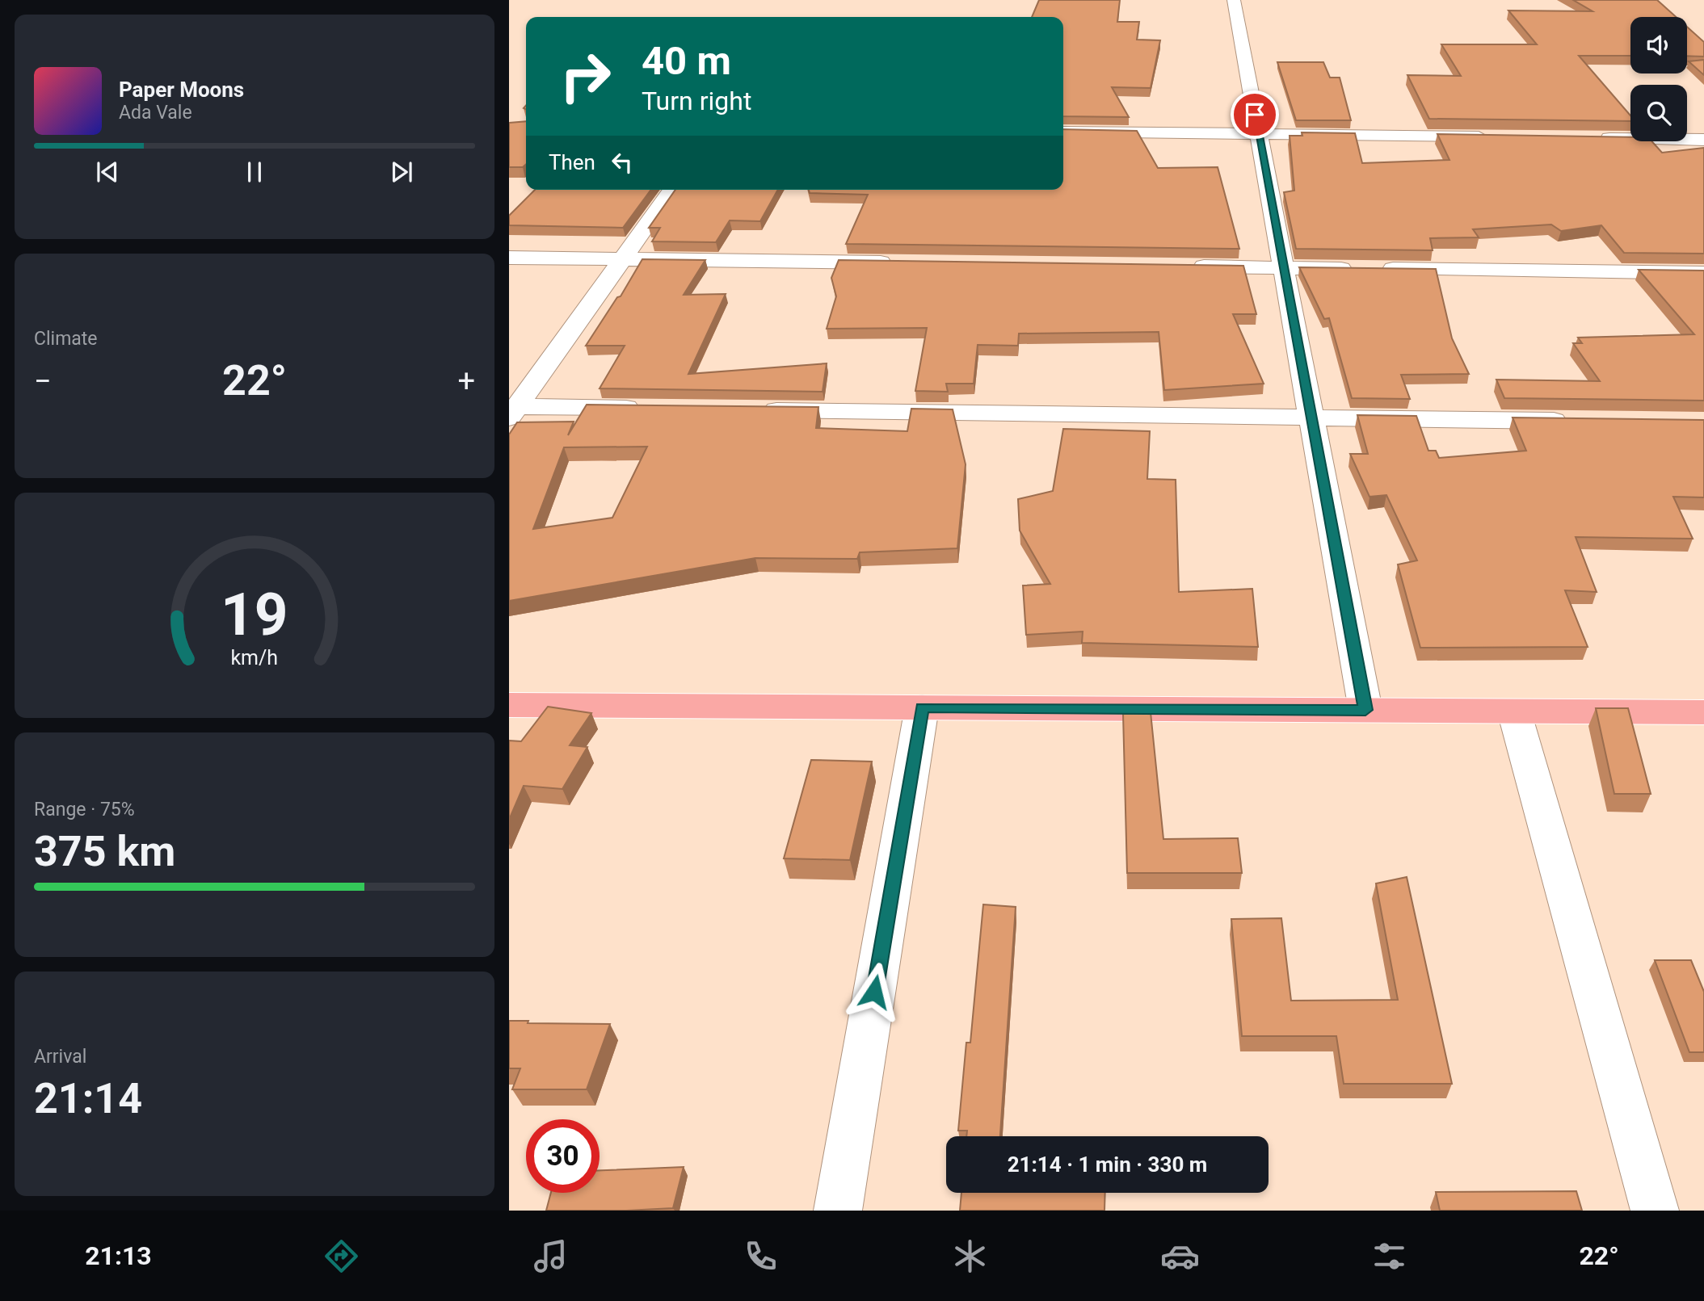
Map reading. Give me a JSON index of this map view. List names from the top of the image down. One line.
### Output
{"page":{"turn":["40 m","Turn right"],"song":["Paper Moons","Ada Vale"],"then":"Then","tile":["Climate",["Range · 75%","375 km"],["Arrival","21:14"]],"heat":["−","22°","+"],"limit":"30","trip":"21:14 · 1 min · 330 m","tabs":["21:13","22°"],"gauge":["19","km/h"]}}
